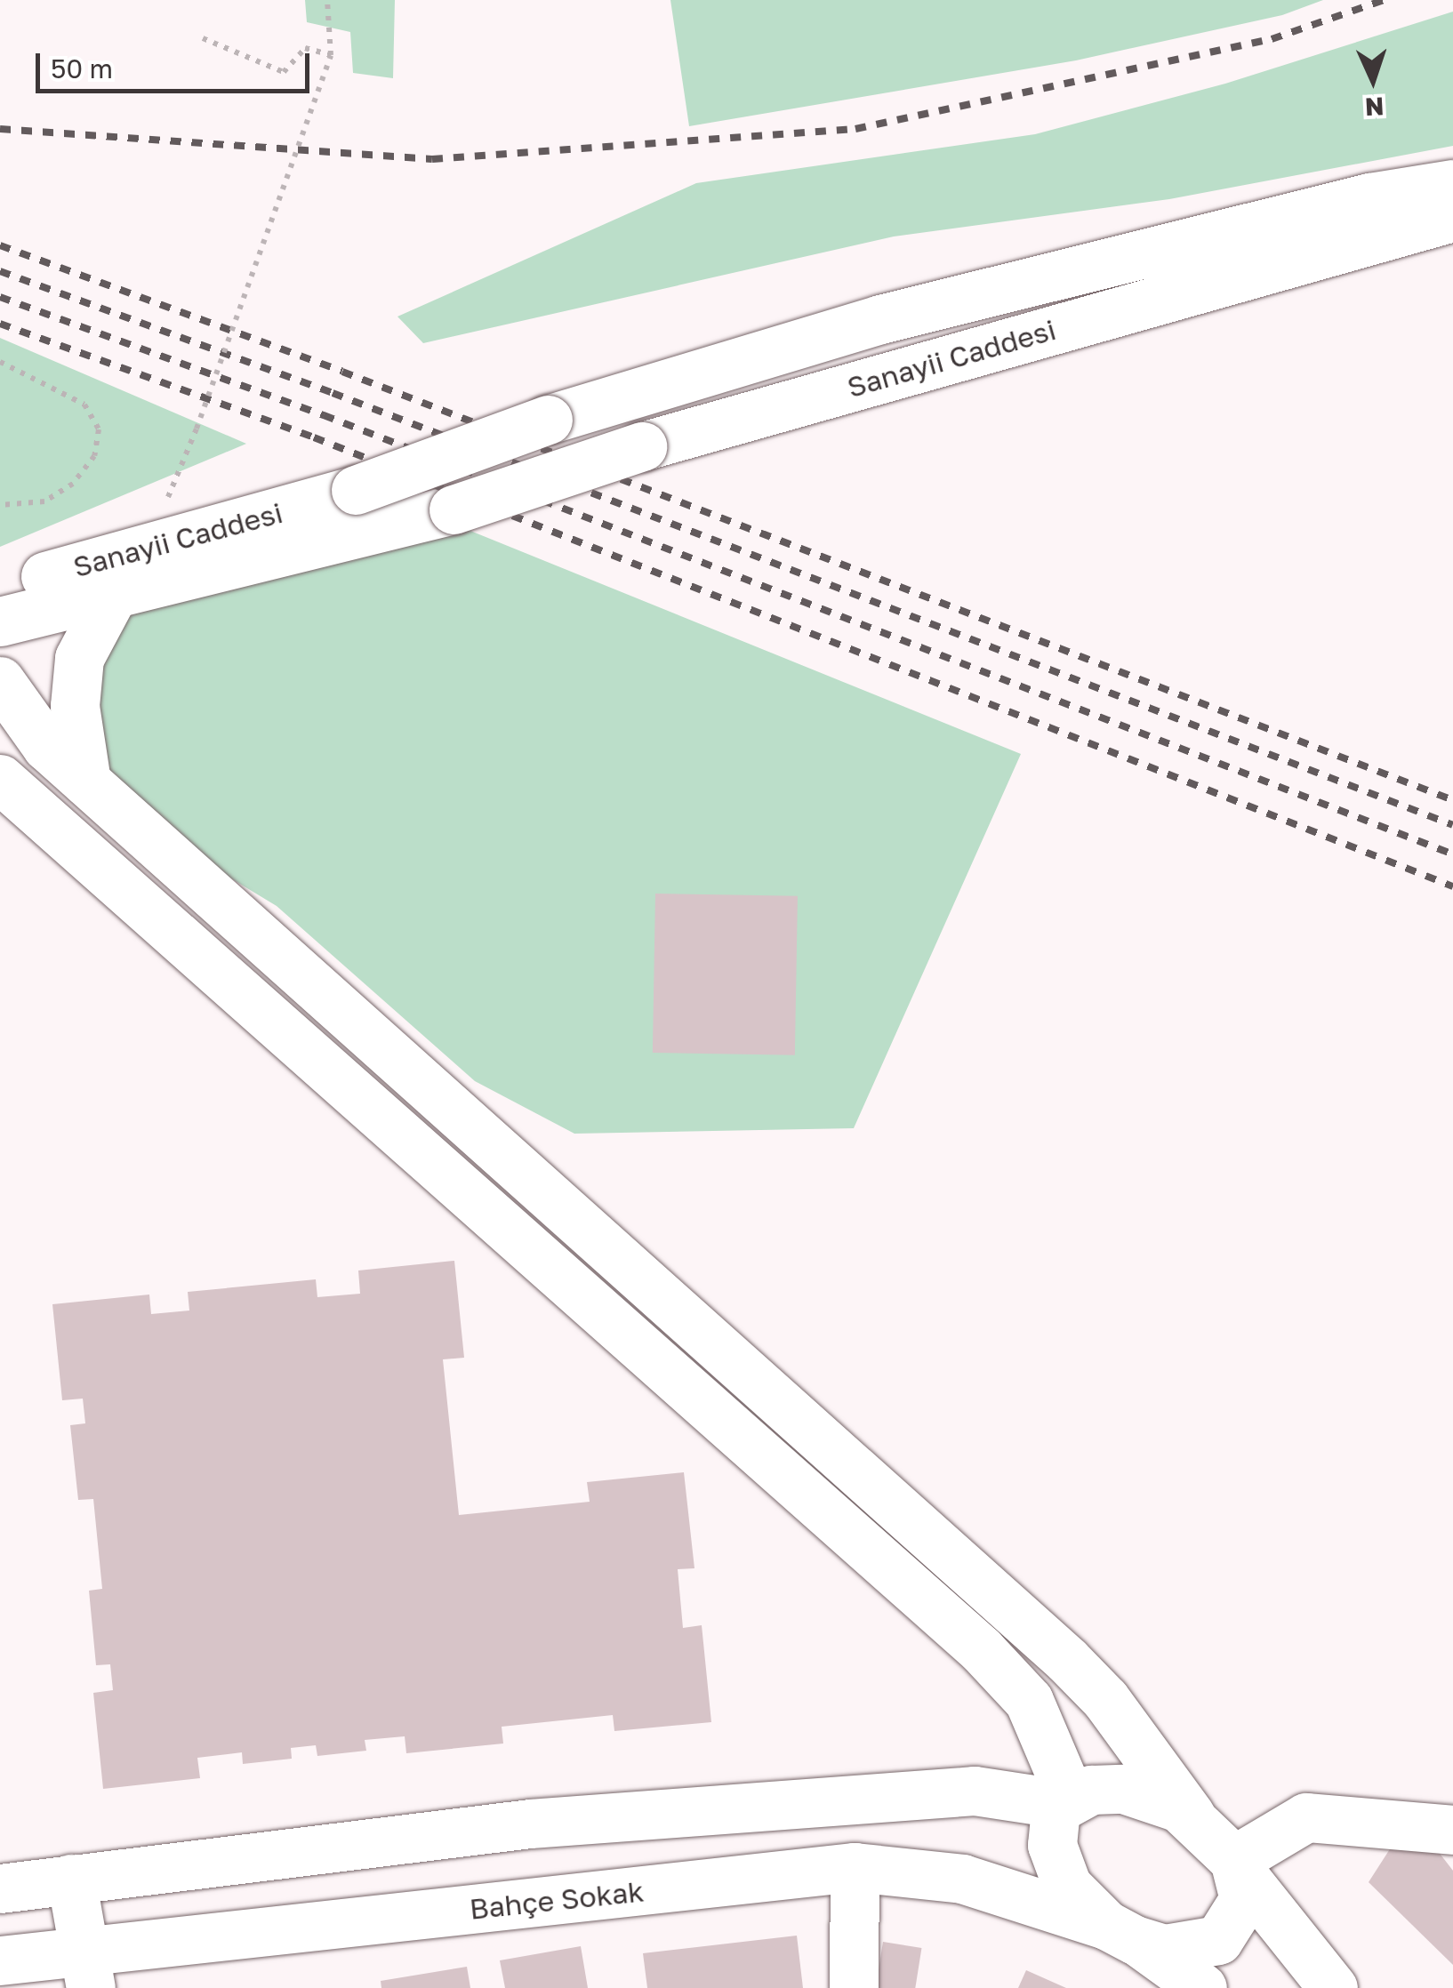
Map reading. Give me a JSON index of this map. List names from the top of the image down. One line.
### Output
{"streets":{"street":["Sanayii Caddesi","Bahçe Sokak"]},"scale_bar":"50 m","north":"bottom"}
